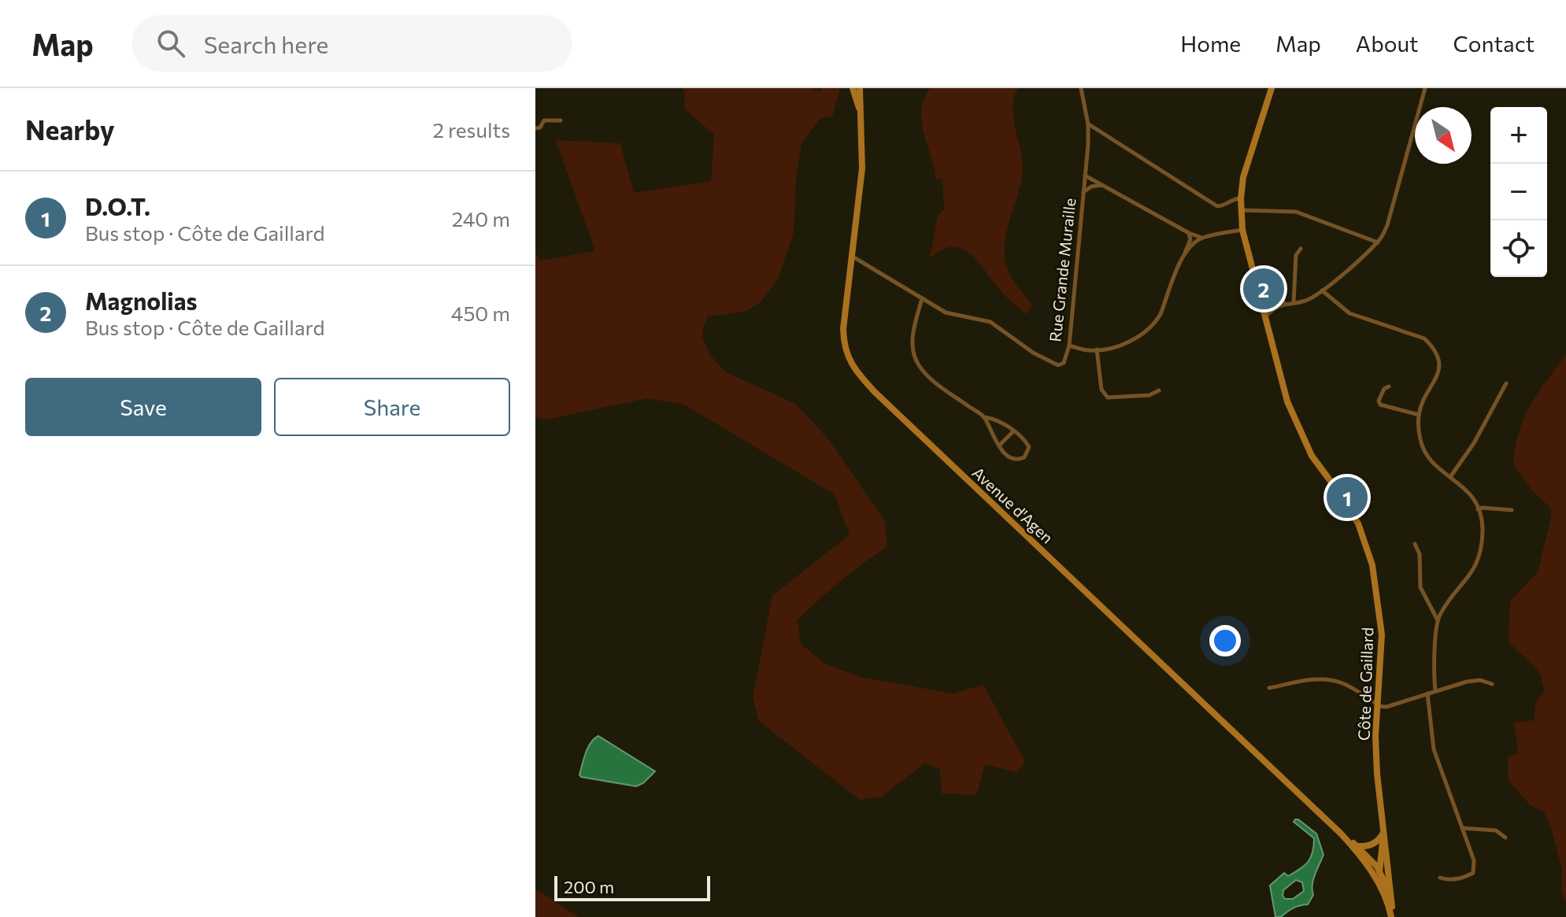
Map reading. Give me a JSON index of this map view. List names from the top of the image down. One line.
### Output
{"streets":{"main road":["Avenue d'Agen","Côte de Gaillard"],"street":["Rue Grande Muraille"]},"crossings":[["Rue Grande Muraille","Avenue d'Agen"]],"scale_bar":"200 m","north":"bottom right","page":{"header":"Map","search":"Search here","nav":["Home","Map","About","Contact"],"heading":["Nearby","2 results"],"map_buttons":["+","−"],"list":[{"mark":"1","name":"D.O.T.","note":"Bus stop · Côte de Gaillard","value":"240 m"},{"mark":"2","name":"Magnolias","note":"Bus stop · Côte de Gaillard","value":"450 m"}],"pins":["2","1"],"buttons":["Save","Share"],"scale":"200 m"}}
